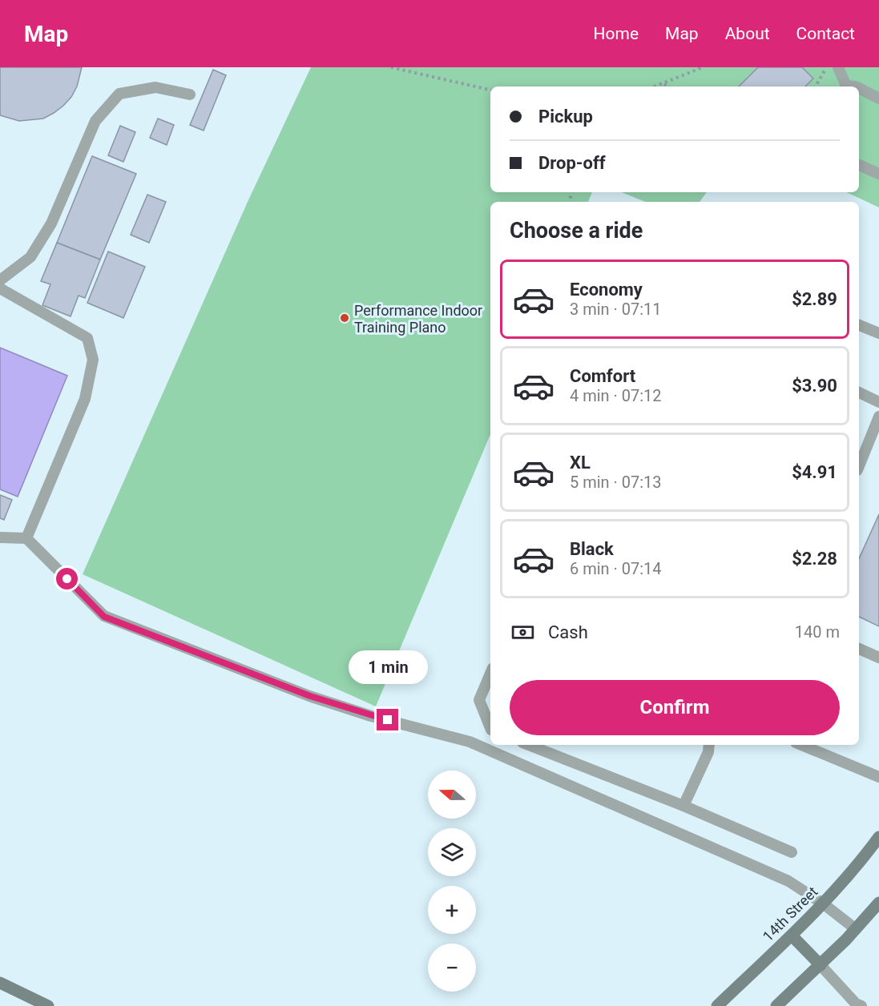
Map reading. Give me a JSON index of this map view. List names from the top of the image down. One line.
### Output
{"streets":{"main road":["14th Street"]},"places":["Performance Indoor Training Plano"],"north":"left","page":{"header":"Map","nav":["Home","Map","About","Contact"],"banner":["Pickup","Drop-off"],"heading":"Choose a ride","list":[{"name":"Economy","note":"3 min · 07:11","value":"$2.89"},{"name":"Comfort","note":"4 min · 07:12","value":"$3.90"},{"name":"XL","note":"5 min · 07:13","value":"$4.91"},{"name":"Black","note":"6 min · 07:14","value":"$2.28"}],"pay":["Cash","140 m"],"bubble":"1 min","buttons":"Confirm","map_buttons":["+","−"]}}
